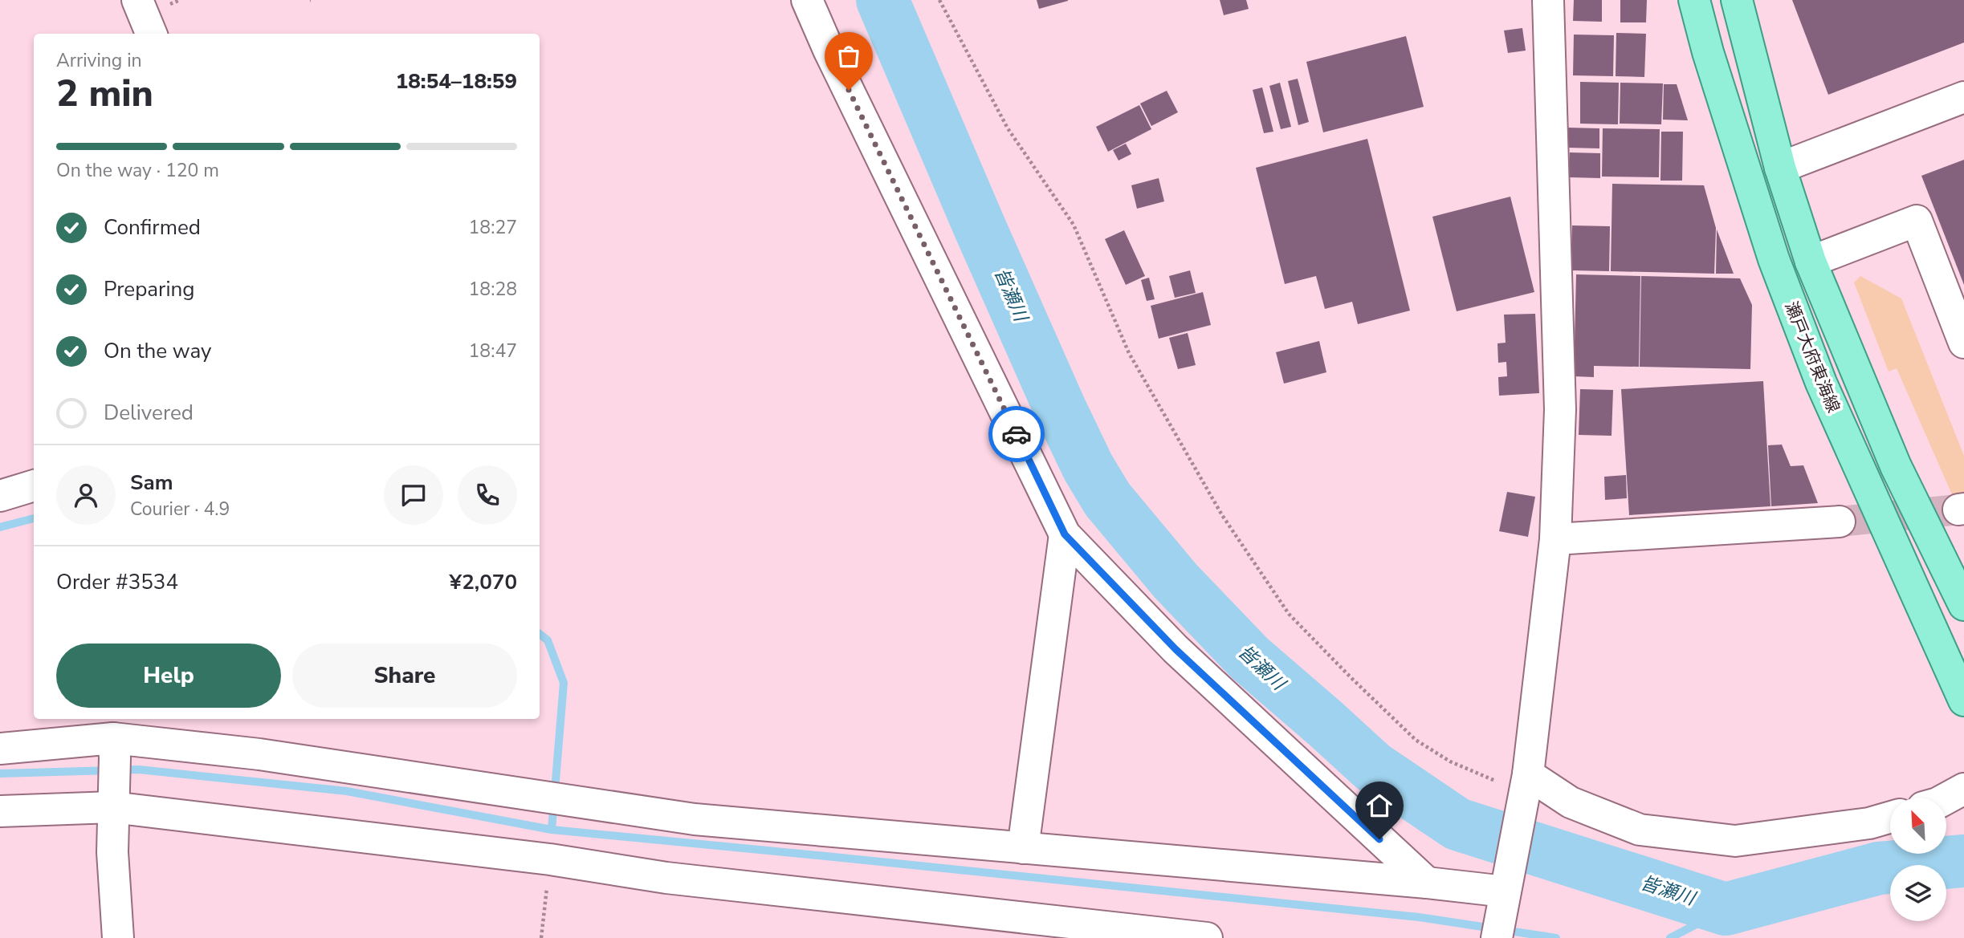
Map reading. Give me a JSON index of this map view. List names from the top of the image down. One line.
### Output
{"streets":{"main road":["瀬戸大府東海線"]},"water":["皆瀬川"],"north":"top left","page":{"heading":["2 min","Arriving in","18:54–18:59"],"panel":["Sam","Courier · 4.9","Order #3534","¥2,070"],"bar":"On the way · 120 m","list":[["Confirmed","18:27"],["Preparing","18:28"],["On the way","18:47"],"Delivered"],"buttons":["Help","Share"]}}
